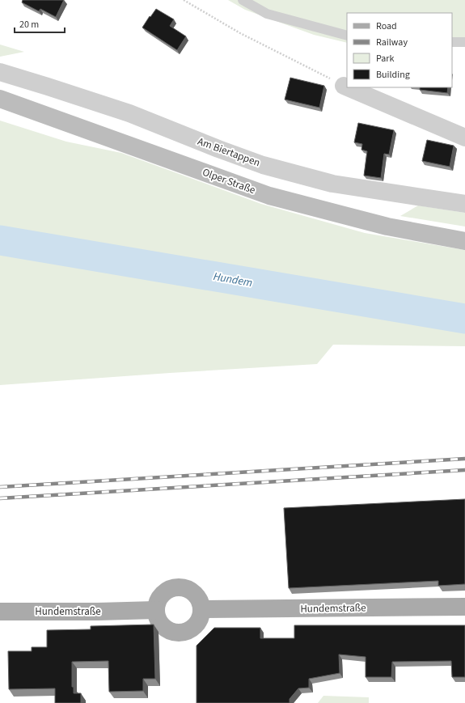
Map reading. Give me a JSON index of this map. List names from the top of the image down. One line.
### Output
{"streets":{"main road":["Olper Straße","Hundemstraße"],"street":["Am Biertappen"]},"water":["Hundem"],"legend":["Road","Railway","Park","Building"],"scale_bar":"20 m"}
